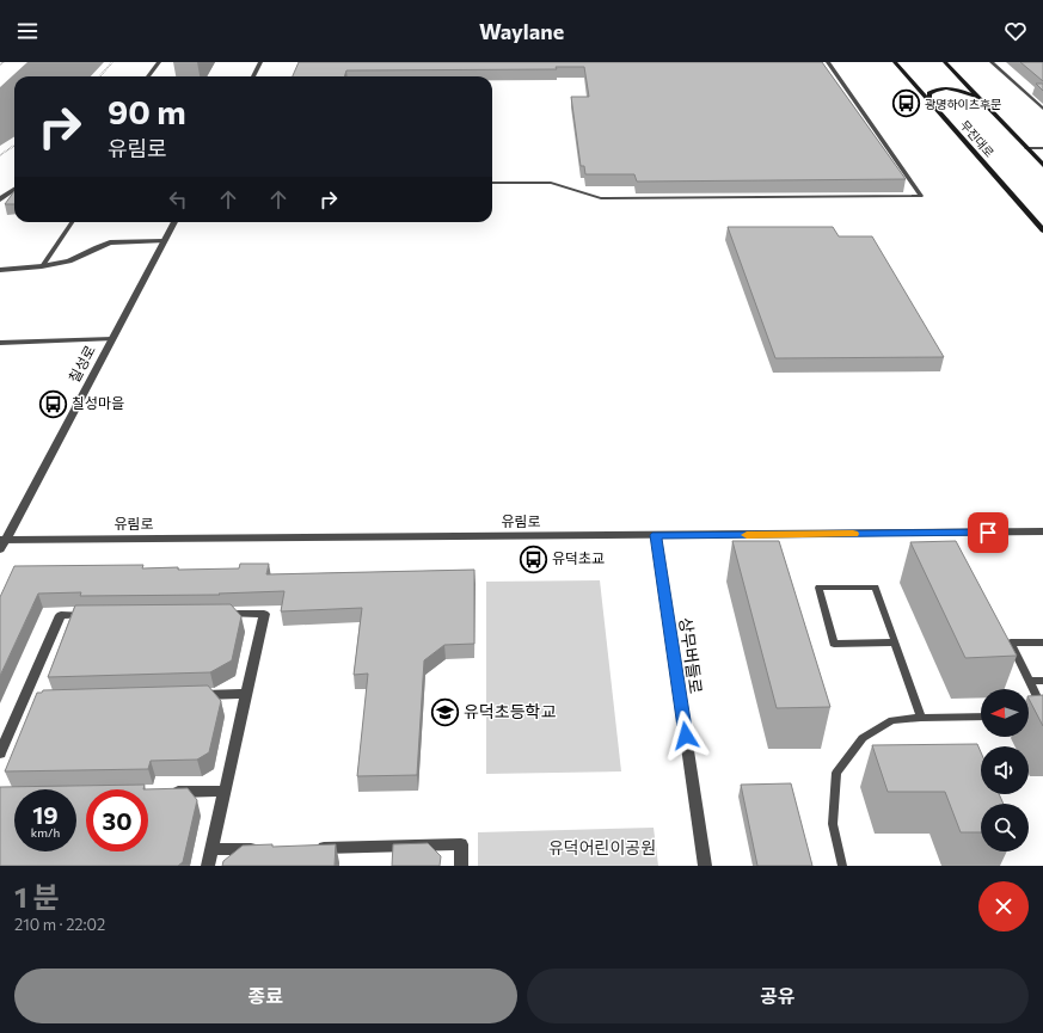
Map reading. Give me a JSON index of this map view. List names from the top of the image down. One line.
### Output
{"streets":{"main road":["무진대로"],"street":["칠성로","유림로","상무버들로"]},"crossings":[["칠성로","유림로"],["유림로","상무버들로"]],"parks":["유덕어린이공원"],"places":{"bus stop":["광명하이츠후문","칠성마을","유덕초교"],"school or university":["유덕초등학교"]},"north":"left","page":{"header":"Waylane","turn":["90 m","유림로"],"speed":"19 km/h","limit":"30","heading":["1 분","210 m · 22:02"],"buttons":["종료","공유"]}}
